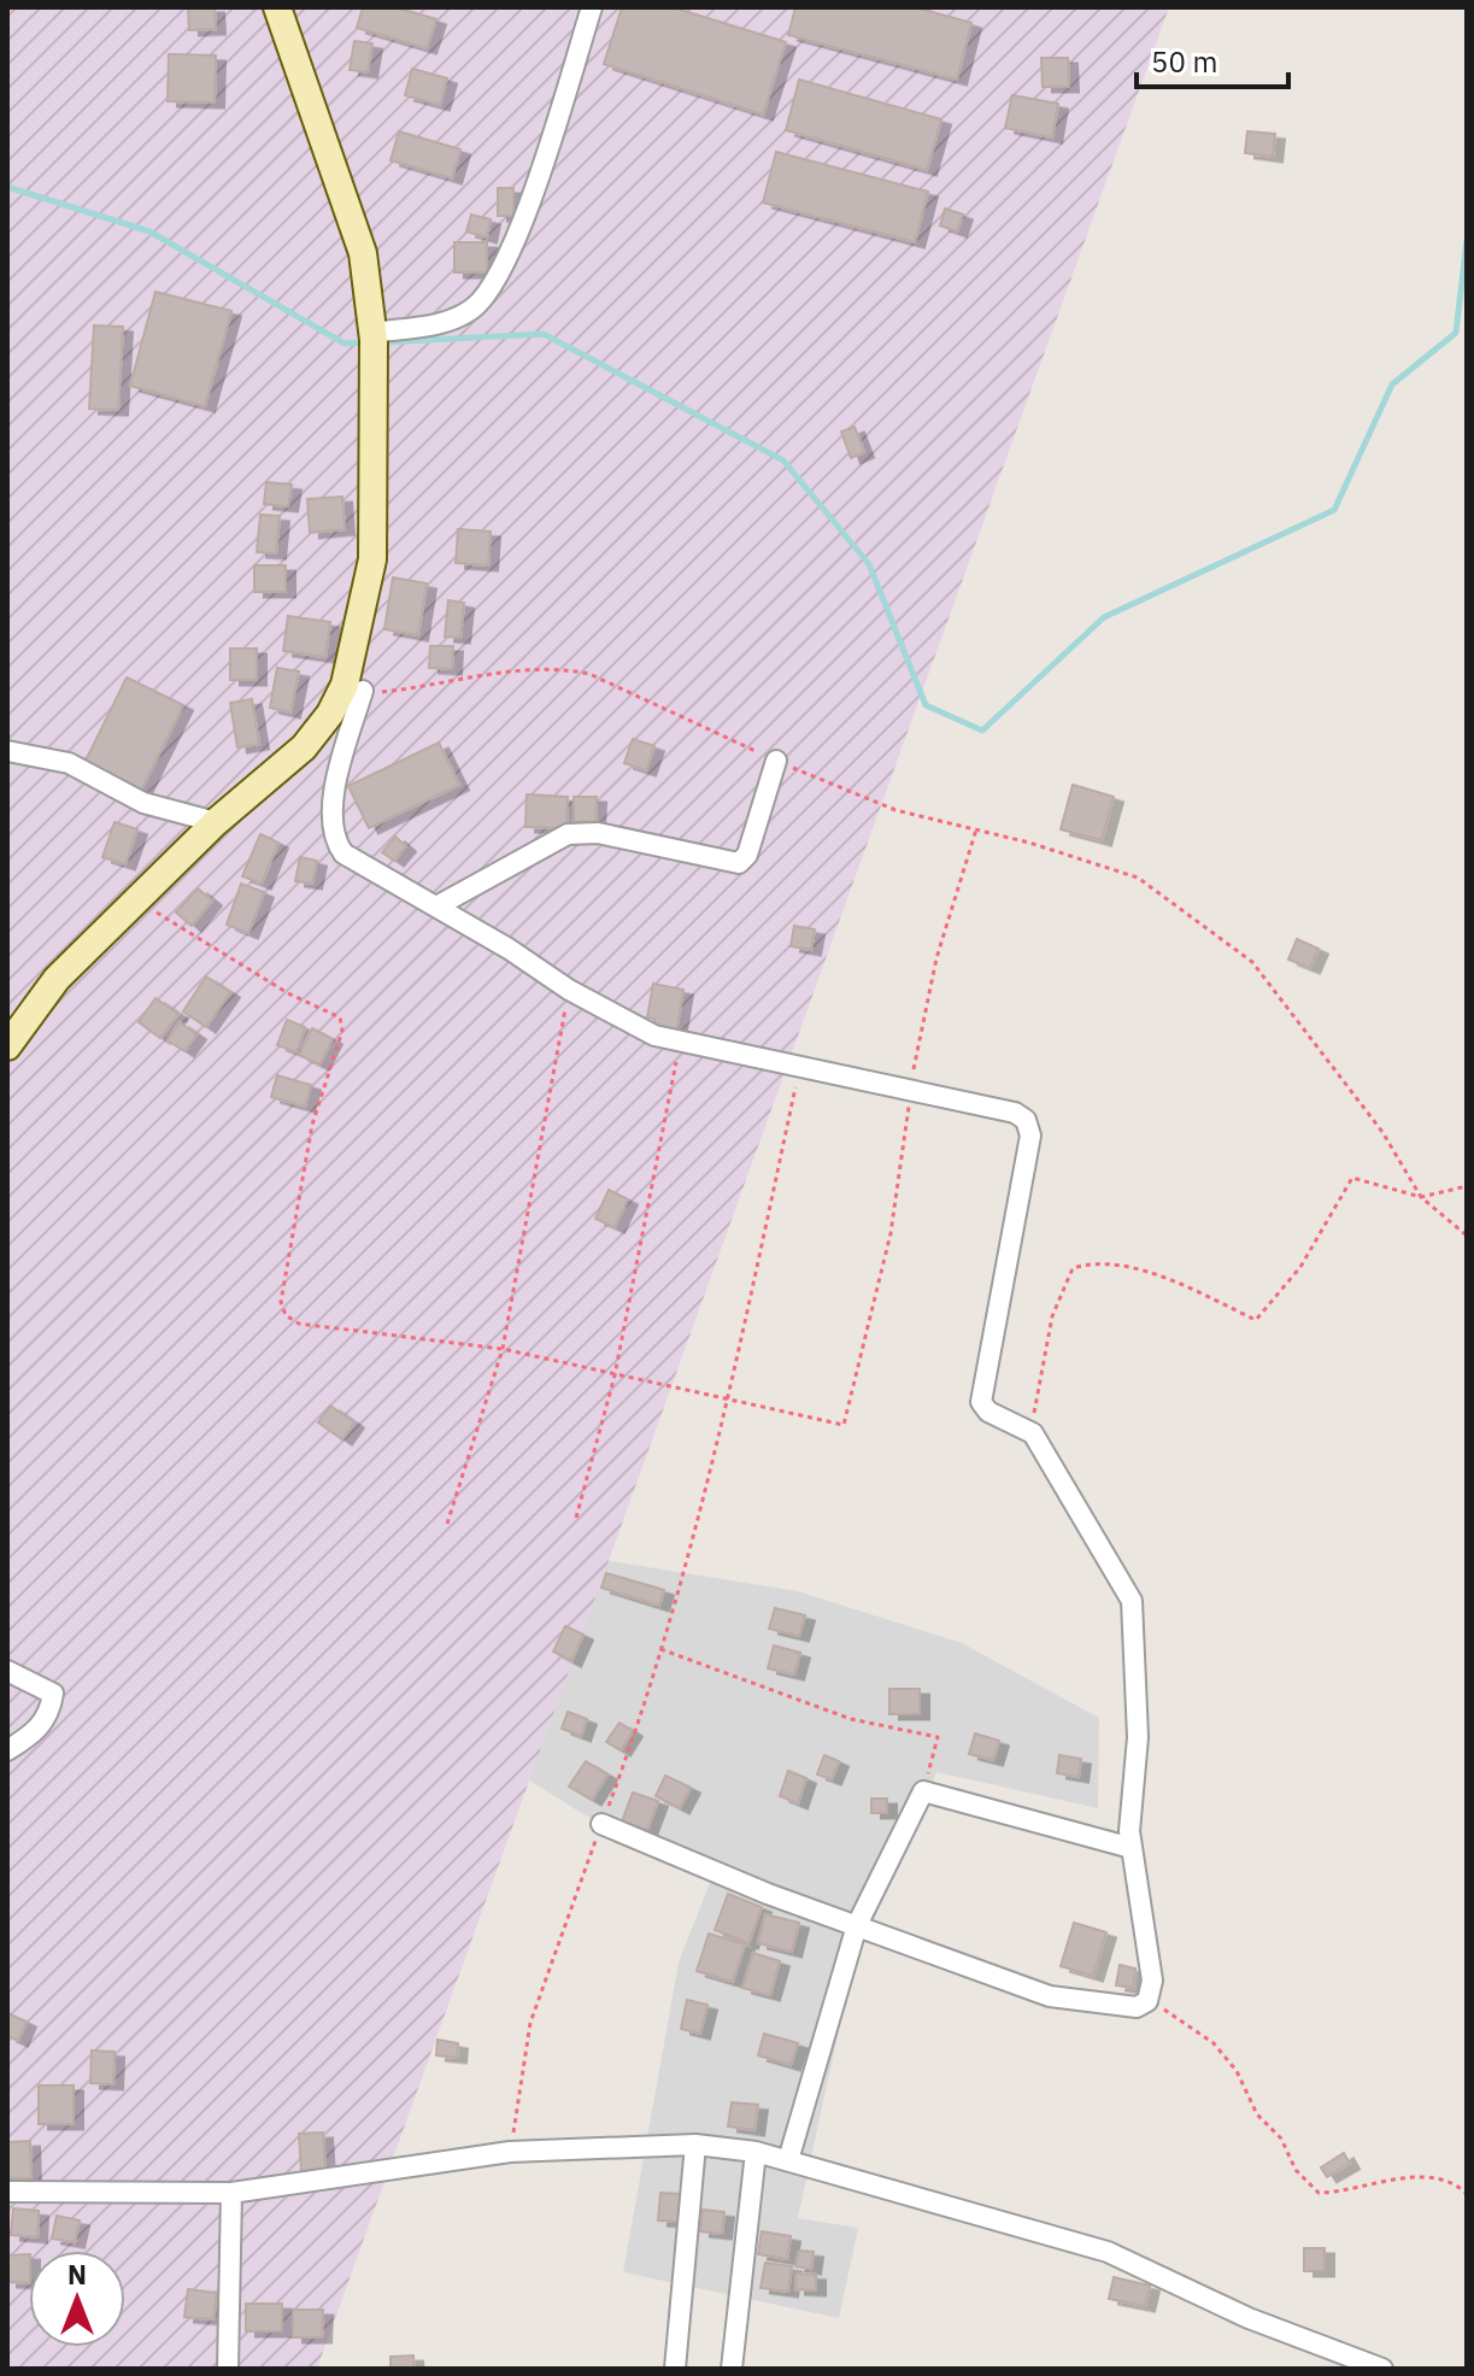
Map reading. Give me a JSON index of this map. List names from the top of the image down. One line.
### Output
{"scale_bar":"50 m","north":"top"}
